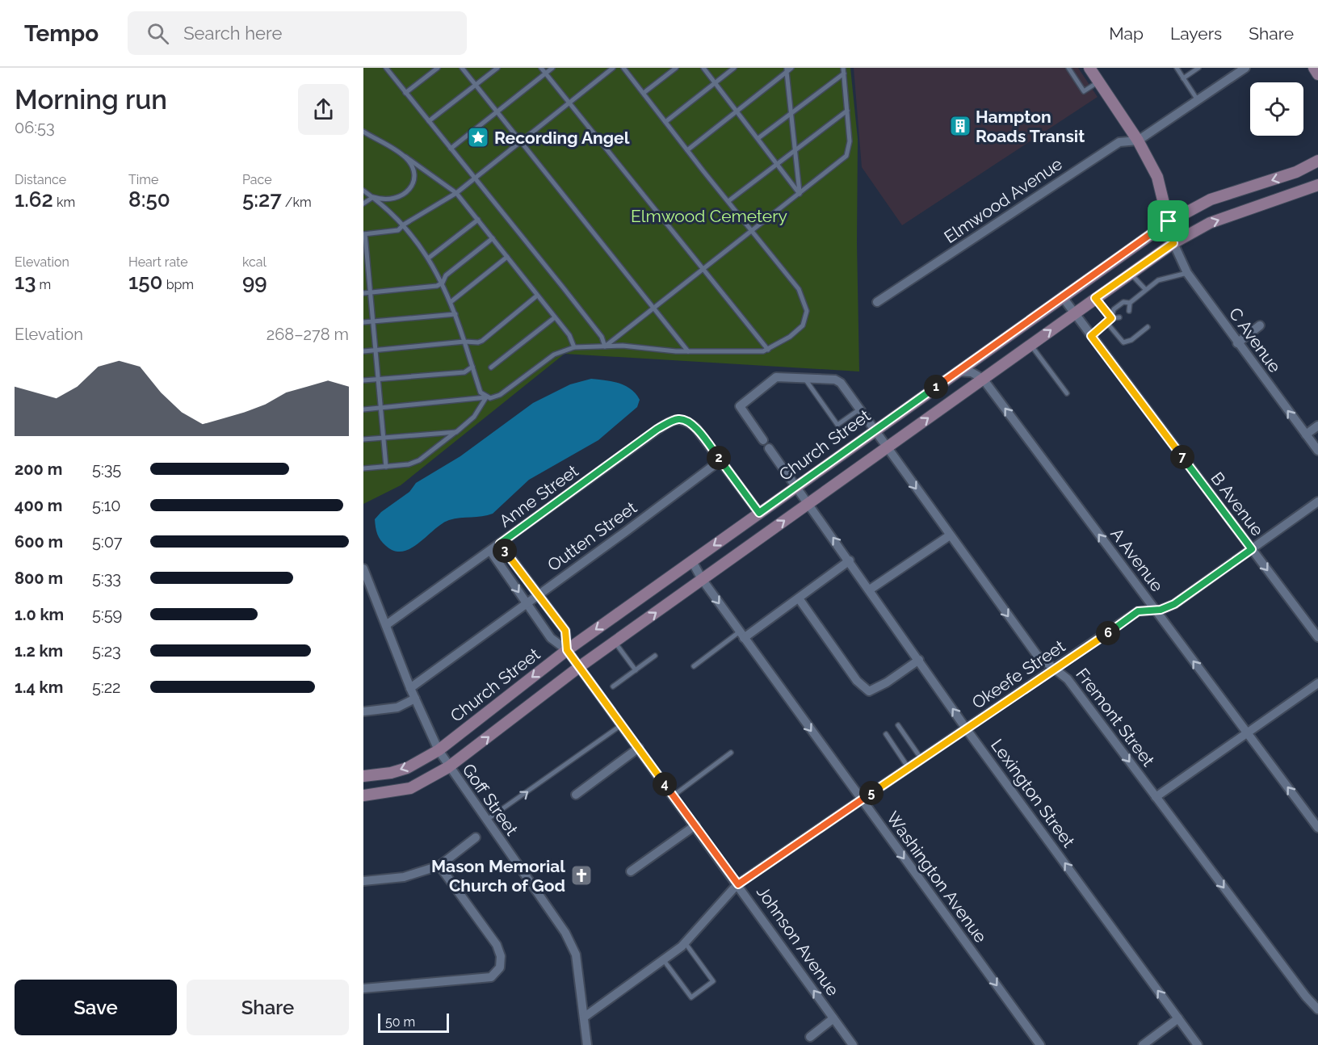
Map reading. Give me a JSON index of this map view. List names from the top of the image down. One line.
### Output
{"streets":{"main road":["Church Street"],"street":["Elmwood Avenue","C Avenue","Anne Street","B Avenue","Outten Street","A Avenue","Okeefe Street","Fremont Street","Lexington Street","Goff Street","Washington Avenue","Johnson Avenue"]},"crossings":[["Church Street","B Avenue"],["Church Street","Fremont Street"],["Church Street","Lexington Street"],["Church Street","Goff Street"],["Church Street","Washington Avenue"],["Church Street","Johnson Avenue"],["Anne Street","Outten Street"],["Anne Street","Goff Street"],["B Avenue","Okeefe Street"],["Outten Street","Goff Street"],["A Avenue","Okeefe Street"],["Okeefe Street","Fremont Street"],["Okeefe Street","Lexington Street"],["Okeefe Street","Goff Street"],["Okeefe Street","Washington Avenue"],["Okeefe Street","Johnson Avenue"]],"one_way":["C Avenue","A Avenue","Fremont Street","Lexington Street","Washington Avenue"],"parks":["Elmwood Cemetery"],"places":{"building":["Hampton Roads Transit"],"place":["Recording Angel"],"church":["Mason Memorial Church of God"]},"scale_bar":"50 m","page":{"header":"Tempo","search":"Search here","nav":["Map","Layers","Share"],"heading":["Morning run","06:53"],"stats":[["Distance","1.62 km"],["Time","8:50"],["Pace","5:27 /km"],["Elevation","13 m"],["Heart rate","150 bpm"],["kcal","99"]],"chart":["Elevation","268–278 m"],"pins":["1","7","2","3","6","4","5"],"list":[{"name":"200 m","note":"5:35"},{"name":"400 m","note":"5:10"},{"name":"600 m","note":"5:07"},{"name":"800 m","note":"5:33"},{"name":"1.0 km","note":"5:59"},{"name":"1.2 km","note":"5:23"},{"name":"1.4 km","note":"5:22"}],"buttons":["Save","Share"],"scale":"50 m"}}
